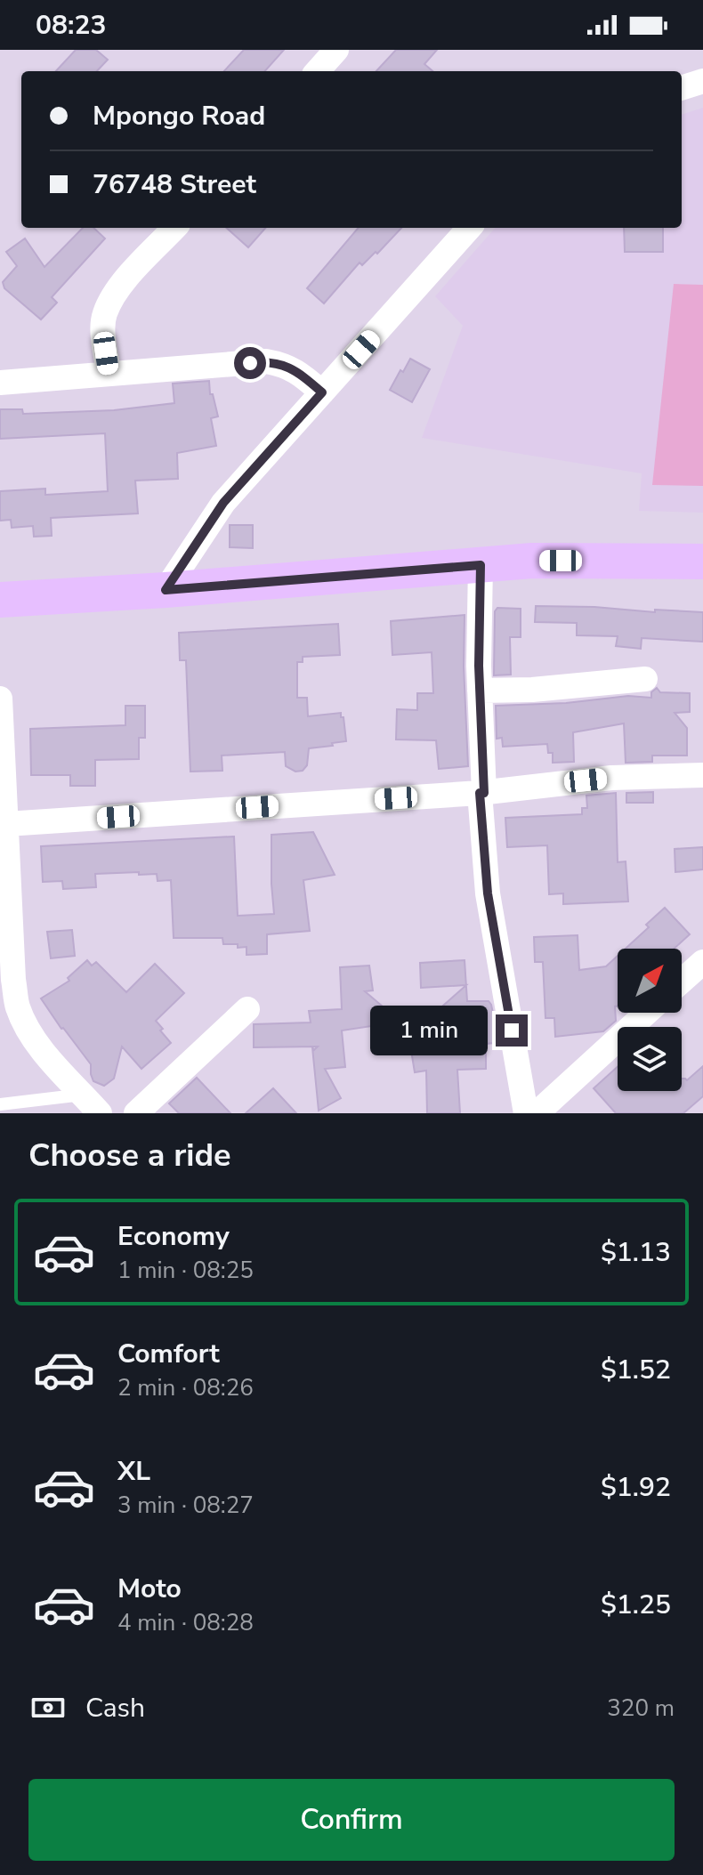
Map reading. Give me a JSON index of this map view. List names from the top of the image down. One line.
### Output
{"north":"top right","page":{"status":"08:23","banner":["Mpongo Road","76748 Street"],"bubble":"1 min","heading":"Choose a ride","list":[{"name":"Economy","note":"1 min · 08:25","value":"$1.13"},{"name":"Comfort","note":"2 min · 08:26","value":"$1.52"},{"name":"XL","note":"3 min · 08:27","value":"$1.92"},{"name":"Moto","note":"4 min · 08:28","value":"$1.25"}],"pay":["Cash","320 m"],"buttons":"Confirm"}}
